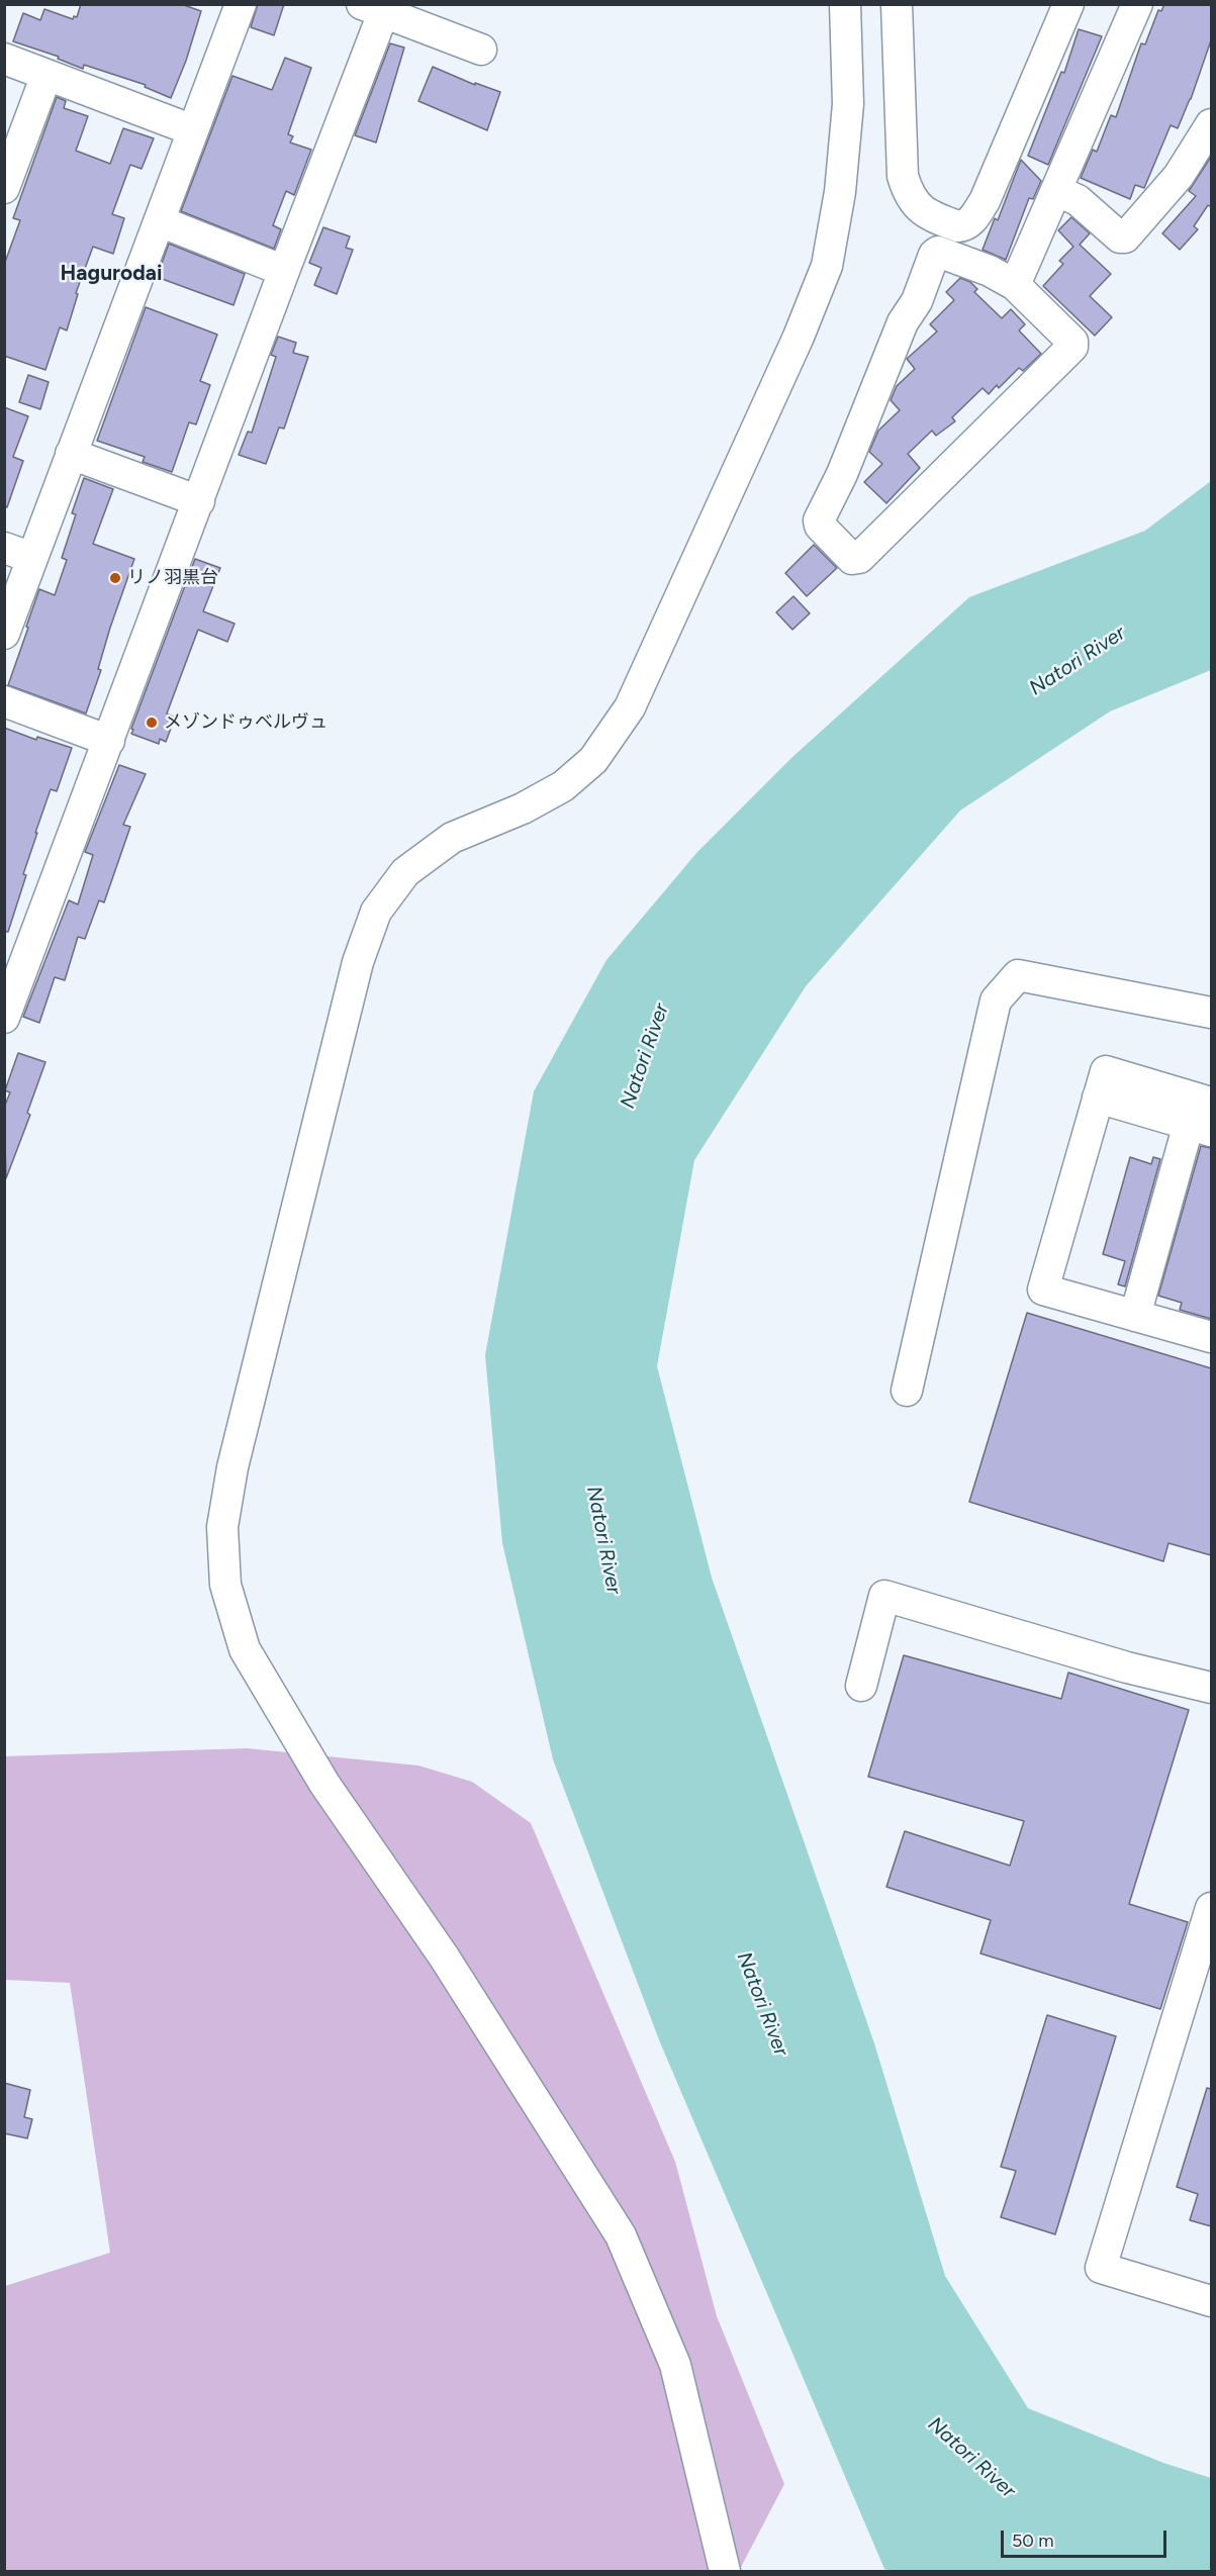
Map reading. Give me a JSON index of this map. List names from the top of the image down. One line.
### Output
{"districts":["Hagurodai"],"water":["Natori River"],"places":["リノ羽黒台","メゾンドゥベルヴュ"],"scale_bar":"50 m"}
